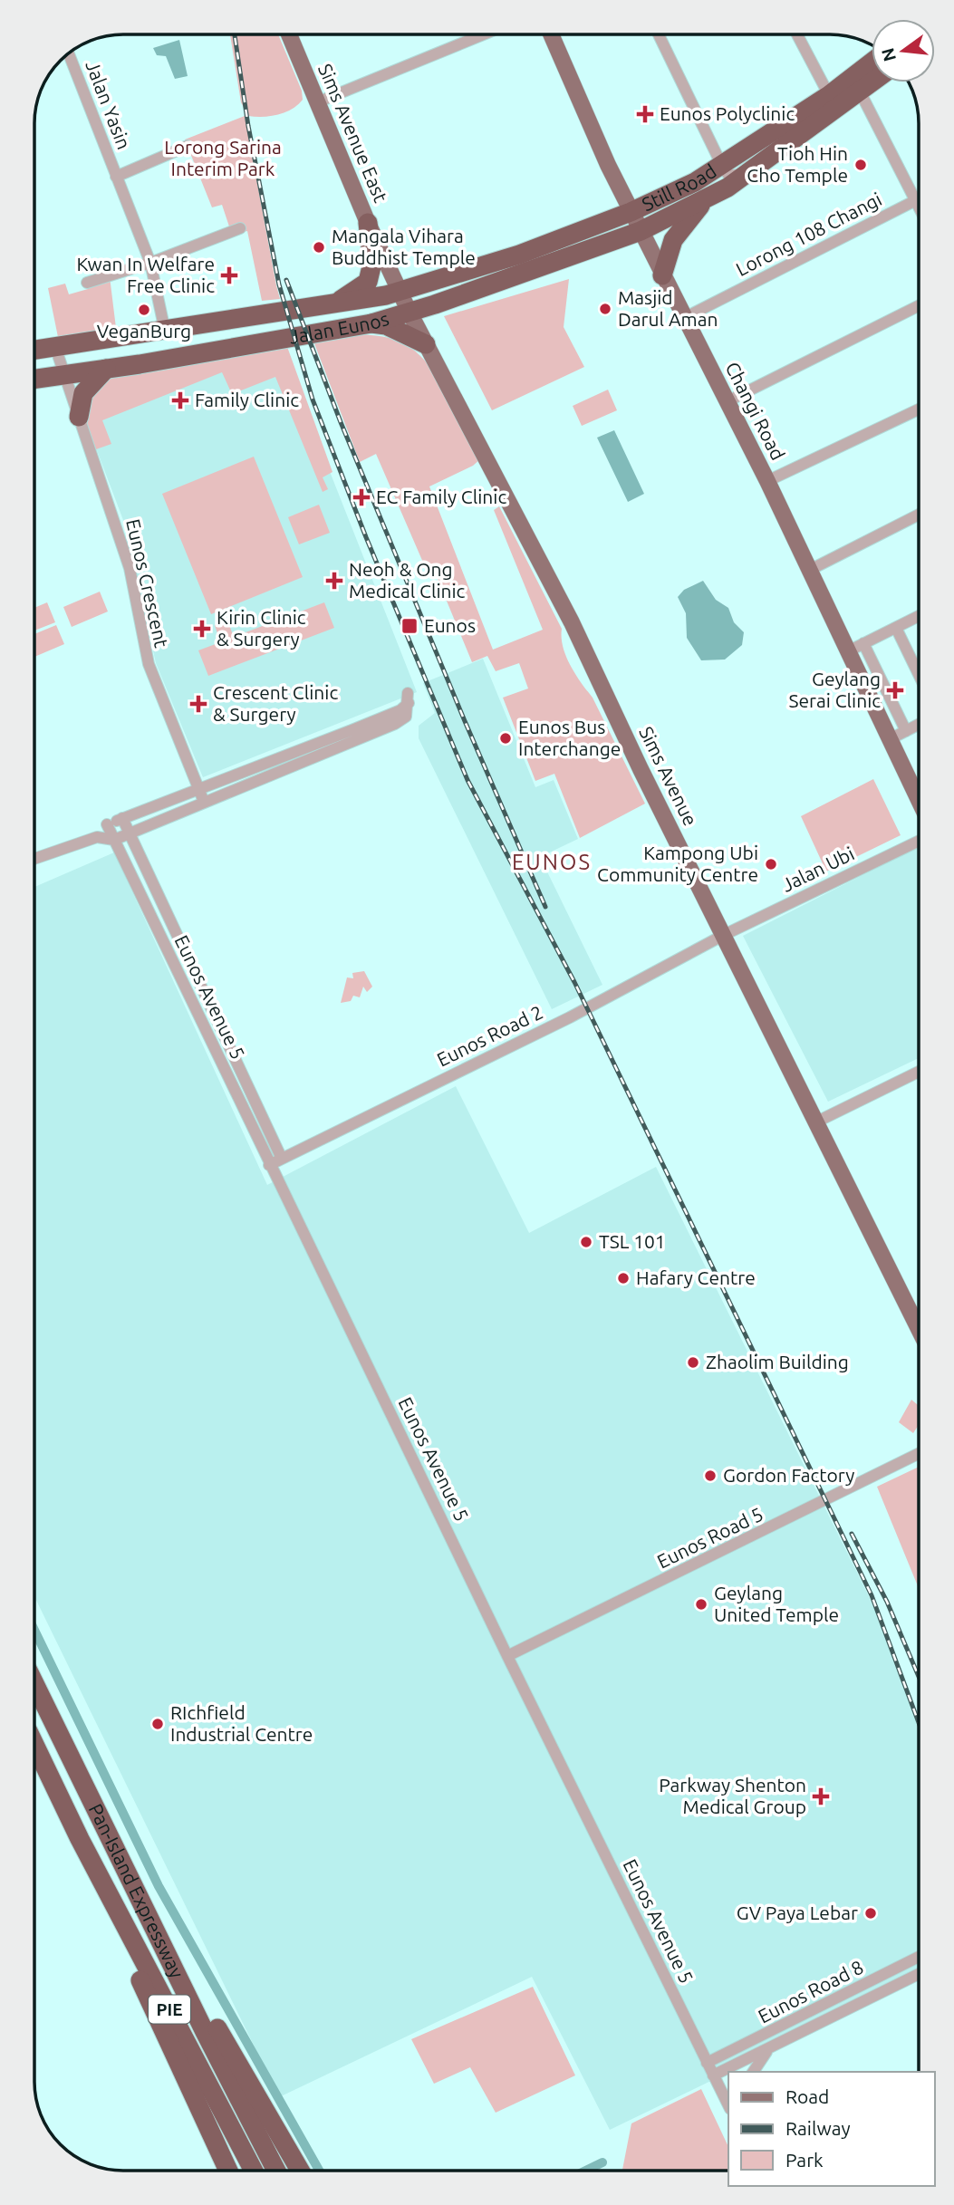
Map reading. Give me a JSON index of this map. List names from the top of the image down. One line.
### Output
{"streets":{"highway":["Still Road","Jalan Eunos","Pan-Island Expressway","PIE"],"main road":["Sims Avenue East","Changi Road","Sims Avenue"],"street":["Jalan Yasin","Lorong 108 Changi","Eunos Crescent","Jalan Ubi","Eunos Avenue 5","Eunos Road 2","Eunos Road 5","Eunos Road 8"]},"crossings":[["Jalan Yasin","Jalan Eunos"],["Sims Avenue East","Jalan Eunos"],["Sims Avenue East","Sims Avenue"],["Still Road","Jalan Eunos"],["Still Road","Changi Road"],["Lorong 108 Changi","Changi Road"],["Jalan Eunos","Changi Road"],["Jalan Eunos","Eunos Crescent"],["Jalan Eunos","Sims Avenue"],["Sims Avenue","Jalan Ubi"],["Sims Avenue","Eunos Road 2"],["Jalan Ubi","Eunos Road 2"],["Eunos Avenue 5","Eunos Road 2"],["Eunos Avenue 5","Eunos Road 5"],["Eunos Avenue 5","Eunos Road 8"]],"districts":["EUNOS"],"parks":["Lorong Sarina Interim Park"],"places":{"health":["Eunos Polyclinic","Kwan In Welfare Free Clinic","Family Clinic","EC Family Clinic","Neoh & Ong Medical Clinic","Kirin Clinic & Surgery","Geylang Serai Clinic","Crescent Clinic & Surgery","Parkway Shenton Medical Group"],"other":["Tioh Hin Cho Temple","Mangala Vihara Buddhist Temple","Masjid Darul Aman","VeganBurg","Eunos Bus Interchange","Kampong Ubi Community Centre","TSL 101","Hafary Centre","Zhaolim Building","Gordon Factory","Geylang United Temple","RIchfield Industrial Centre","GV Paya Lebar"],"transit":["Eunos"]},"legend":["Road","Railway","Park"],"north":"left"}
